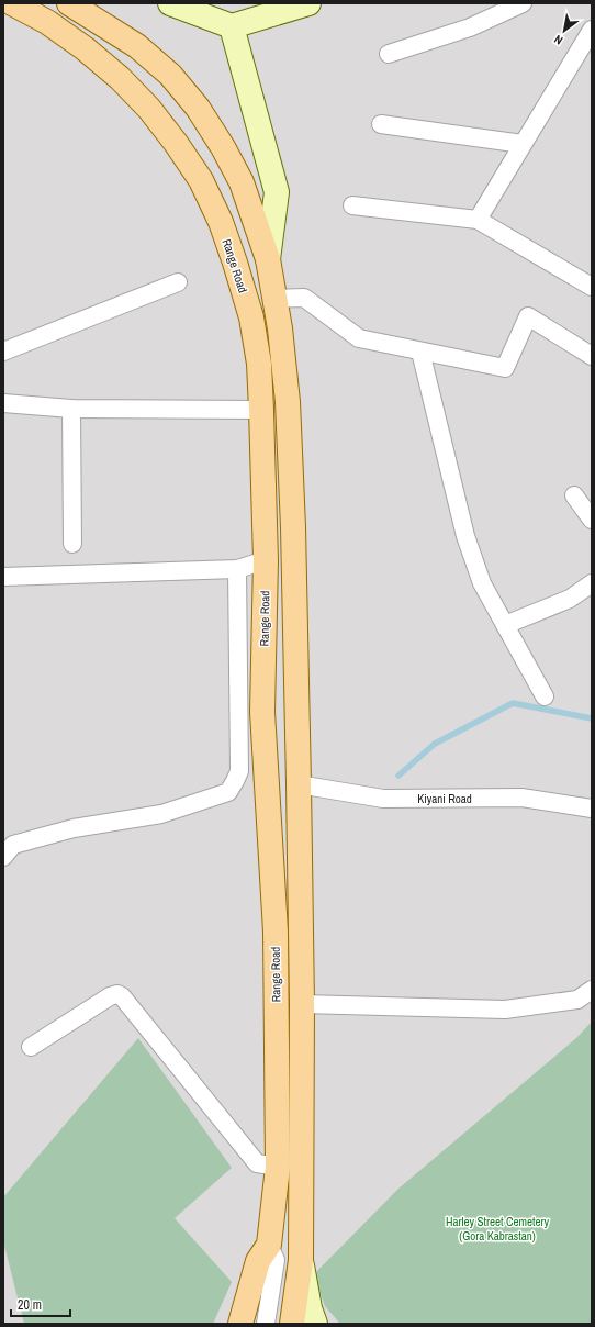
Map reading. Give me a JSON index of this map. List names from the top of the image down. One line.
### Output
{"streets":{"main road":["Range Road"],"street":["Kiyani Road"]},"parks":["Harley Street Cemetery (Gora Kabrastan)"],"scale_bar":"20 m","north":"bottom left"}
